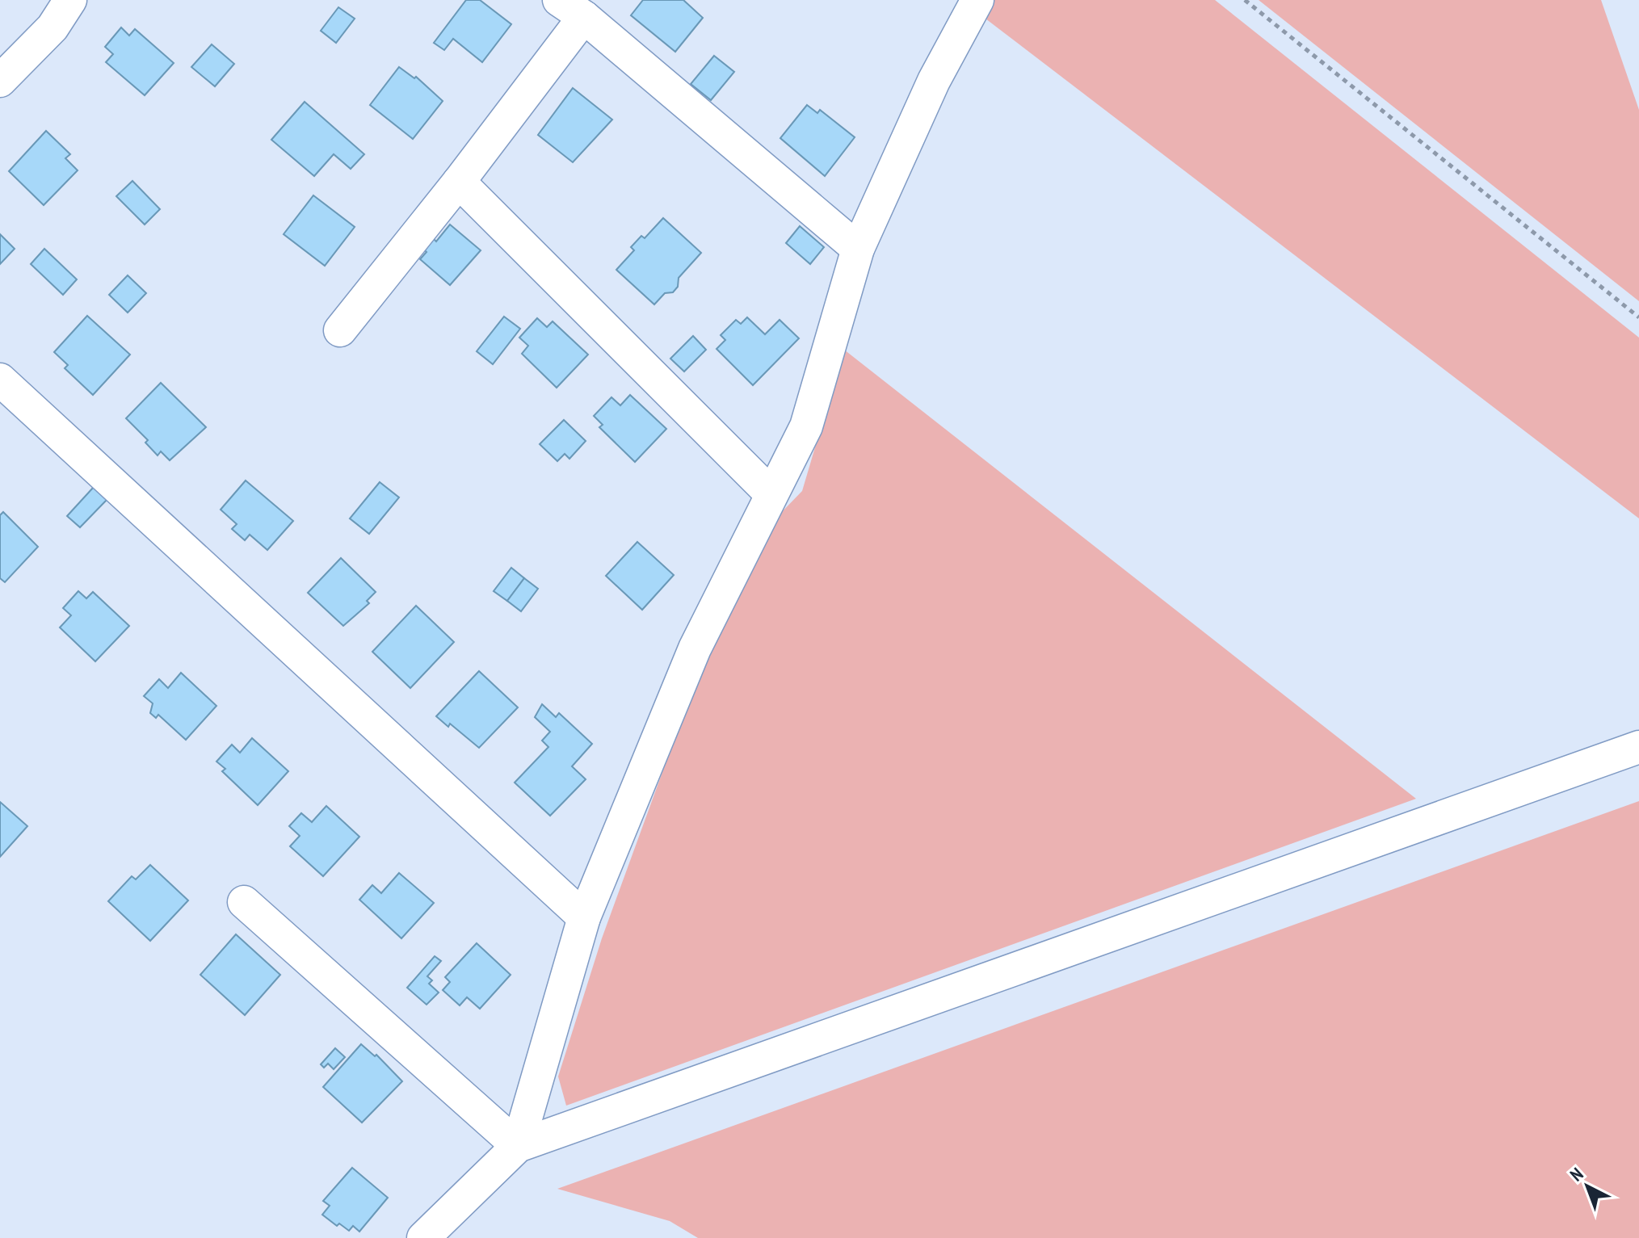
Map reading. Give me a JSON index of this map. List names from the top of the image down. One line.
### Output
{"north":"top left"}
